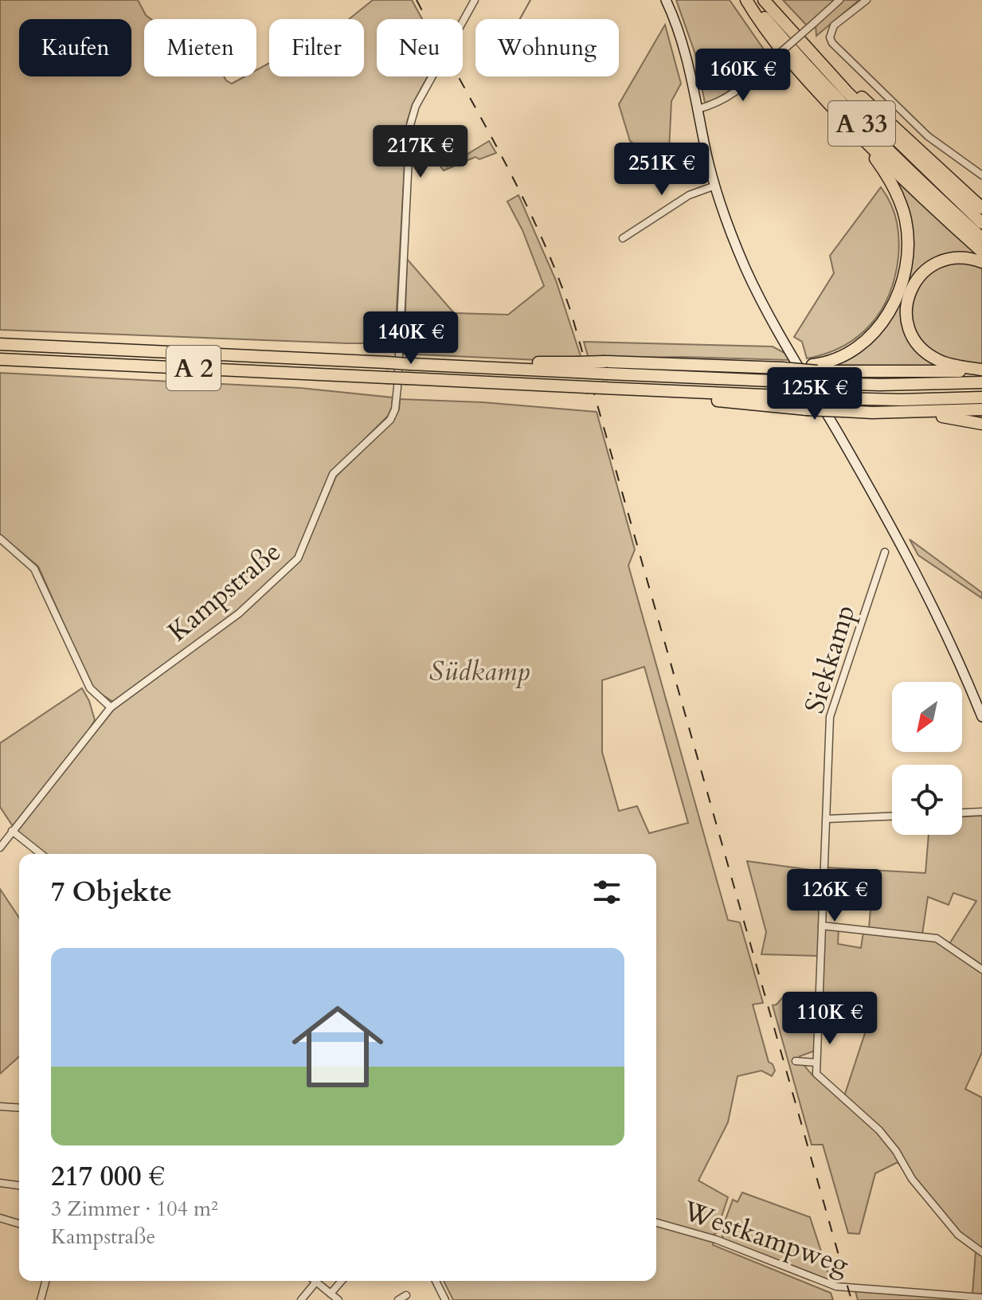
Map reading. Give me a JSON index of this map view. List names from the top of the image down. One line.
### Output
{"streets":{"highway":["A 33","A 2"],"street":["Kampstraße","Siekkamp","Westkampweg"]},"parks":["Südkamp"],"north":"bottom left","page":{"chip":["Kaufen","Mieten","Filter","Neu","Wohnung"],"price":["160K €","217K €","251K €","140K €","125K €","126K €","110K €"],"heading":"7 Objekte","list":[{"name":"217 000 €","note":"3 Zimmer · 104 m² · Kampstraße"}]}}
